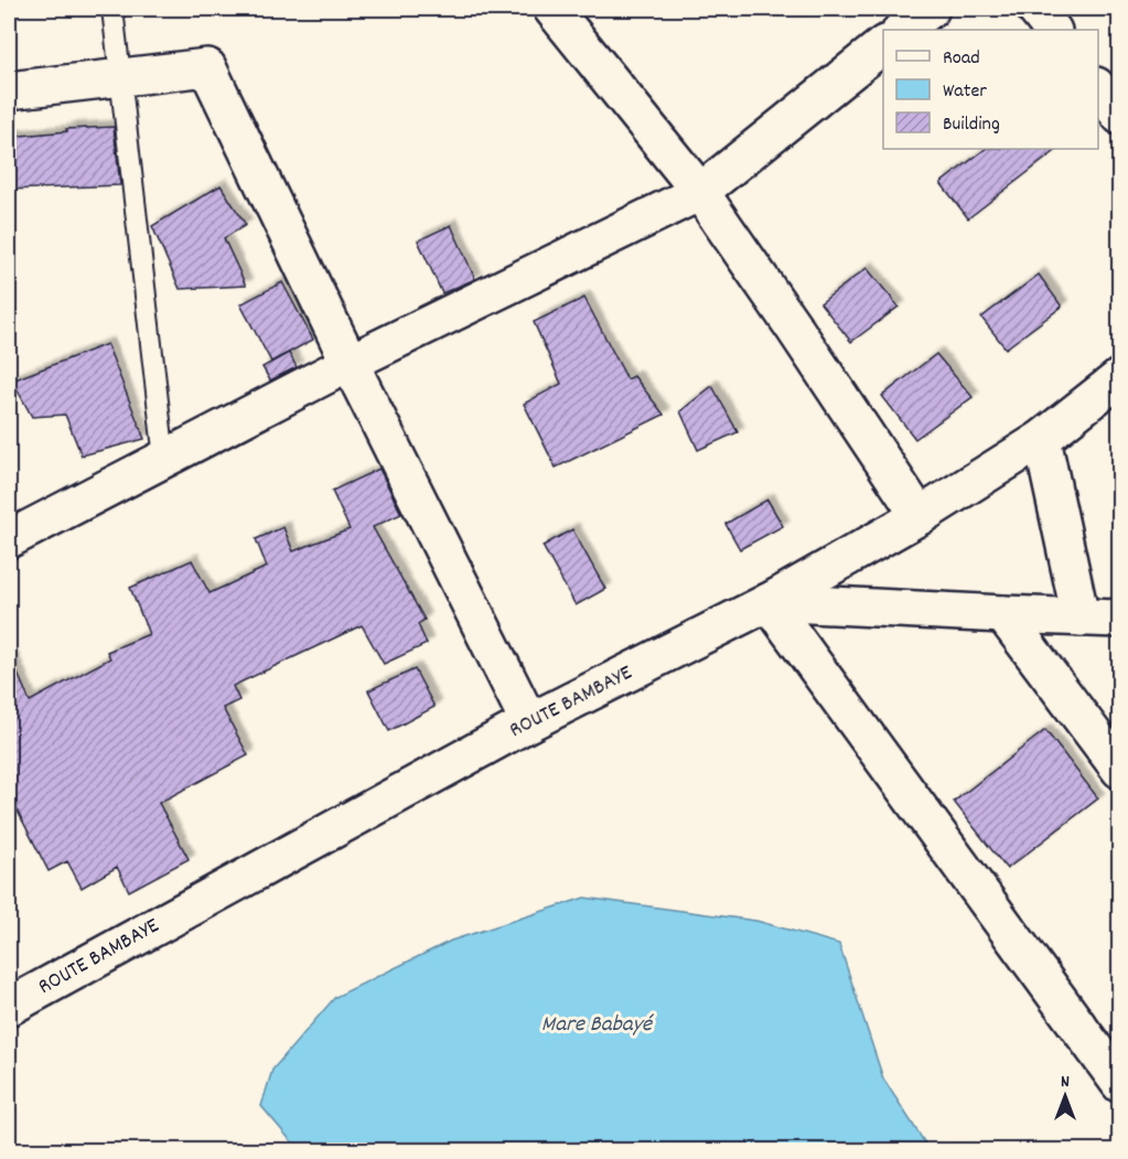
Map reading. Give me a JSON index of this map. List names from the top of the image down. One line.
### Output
{"streets":{"street":["ROUTE BAMBAYE"]},"water":["Mare Babayé"],"legend":["Road","Water","Building"],"north":"top"}
